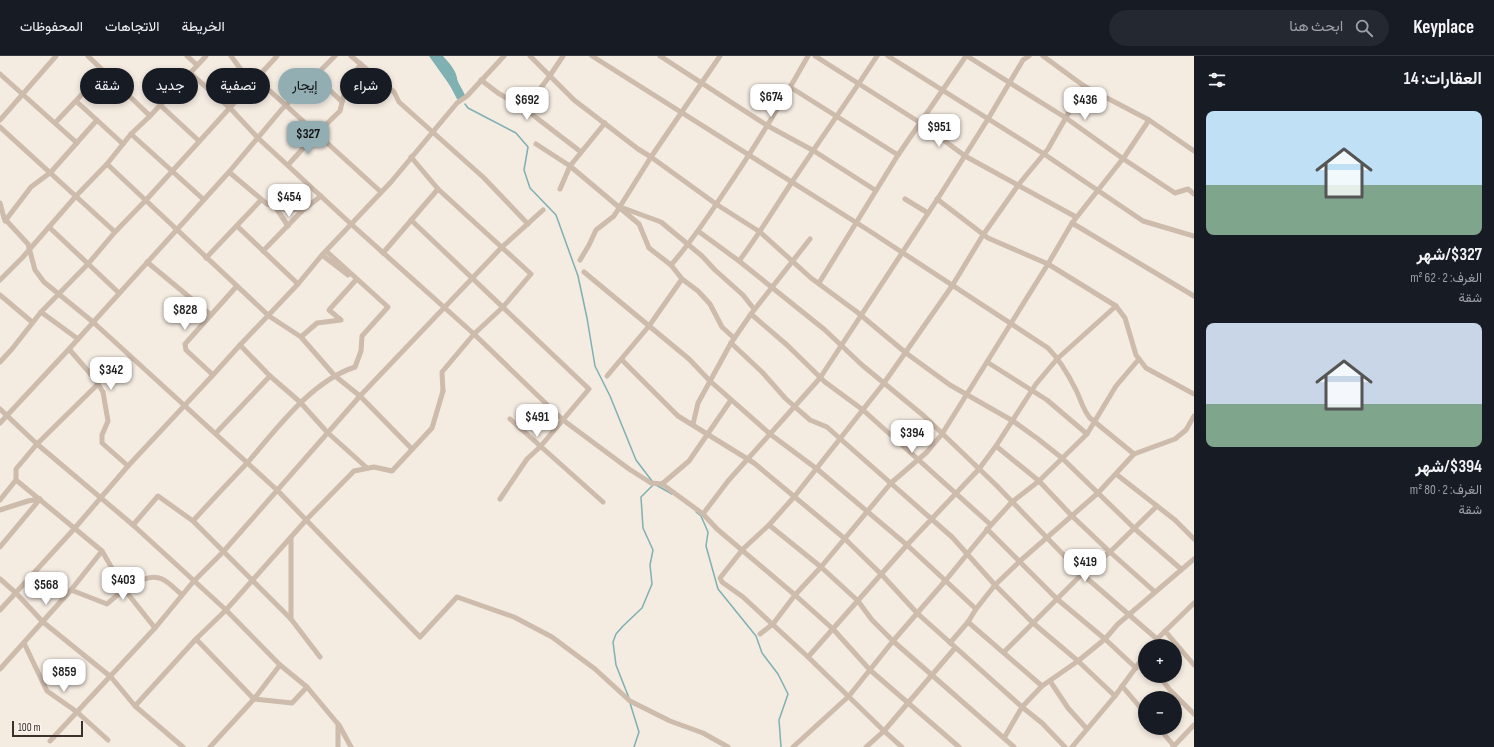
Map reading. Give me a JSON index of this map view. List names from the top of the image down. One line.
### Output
{"scale_bar":"100 m","page":{"header":"Keyplace","search":"ابحث هنا","nav":["الخريطة","الاتجاهات","المحفوظات"],"heading":"العقارات: 14","chip":["شراء","إيجار","تصفية","جديد","شقة"],"price":["$674","$692","$436","$951","$327","$454","$828","$342","$491","$394","$419","$403","$568","$859"],"list":[{"name":"$327/شهر","note":"الغرف: 2 · 62 m² · شقة"},{"name":"$394/شهر","note":"الغرف: 2 · 80 m² · شقة"}],"map_buttons":["+","−"],"scale":"100 m"}}
